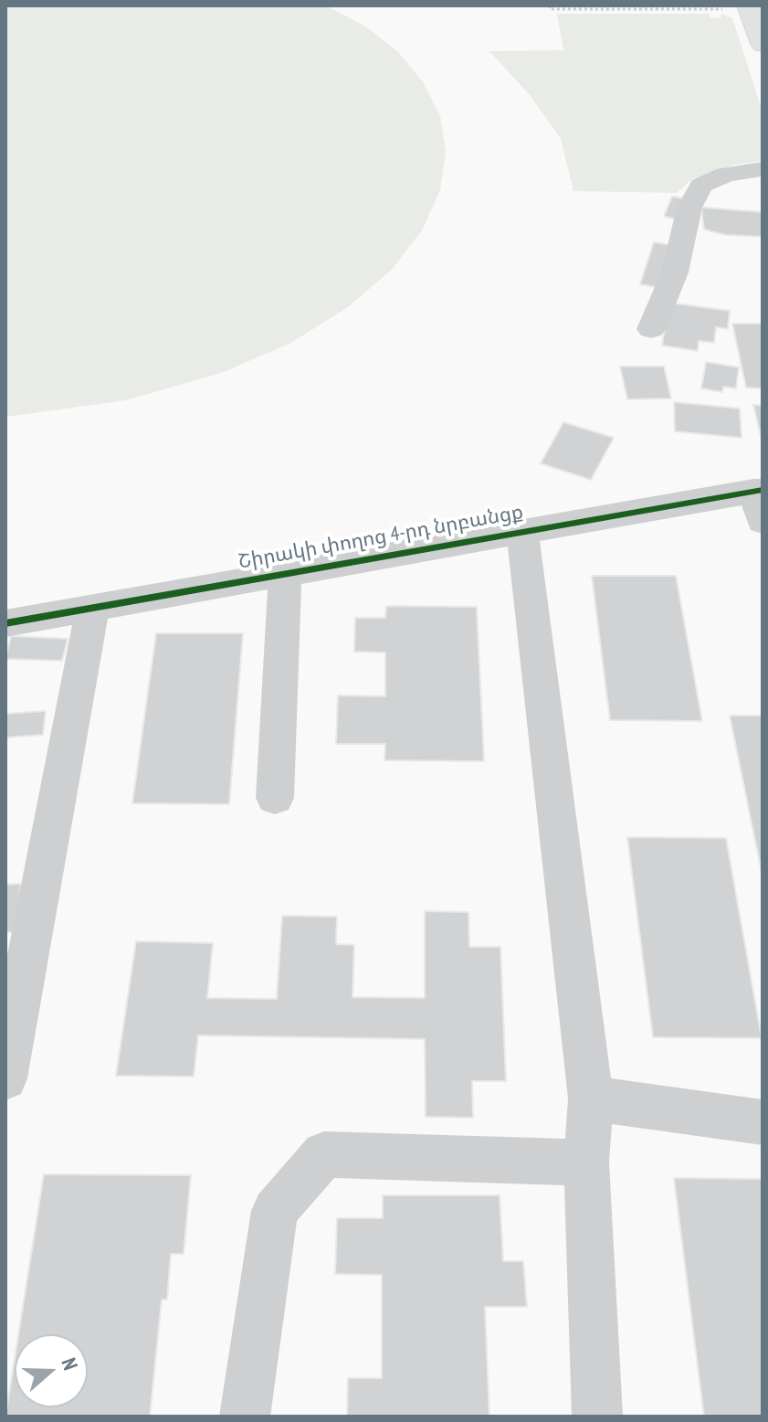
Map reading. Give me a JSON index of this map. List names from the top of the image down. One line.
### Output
{"streets":{"street":["Շիրակի փողոց 4-րդ նրբանցք"]},"north":"right"}
